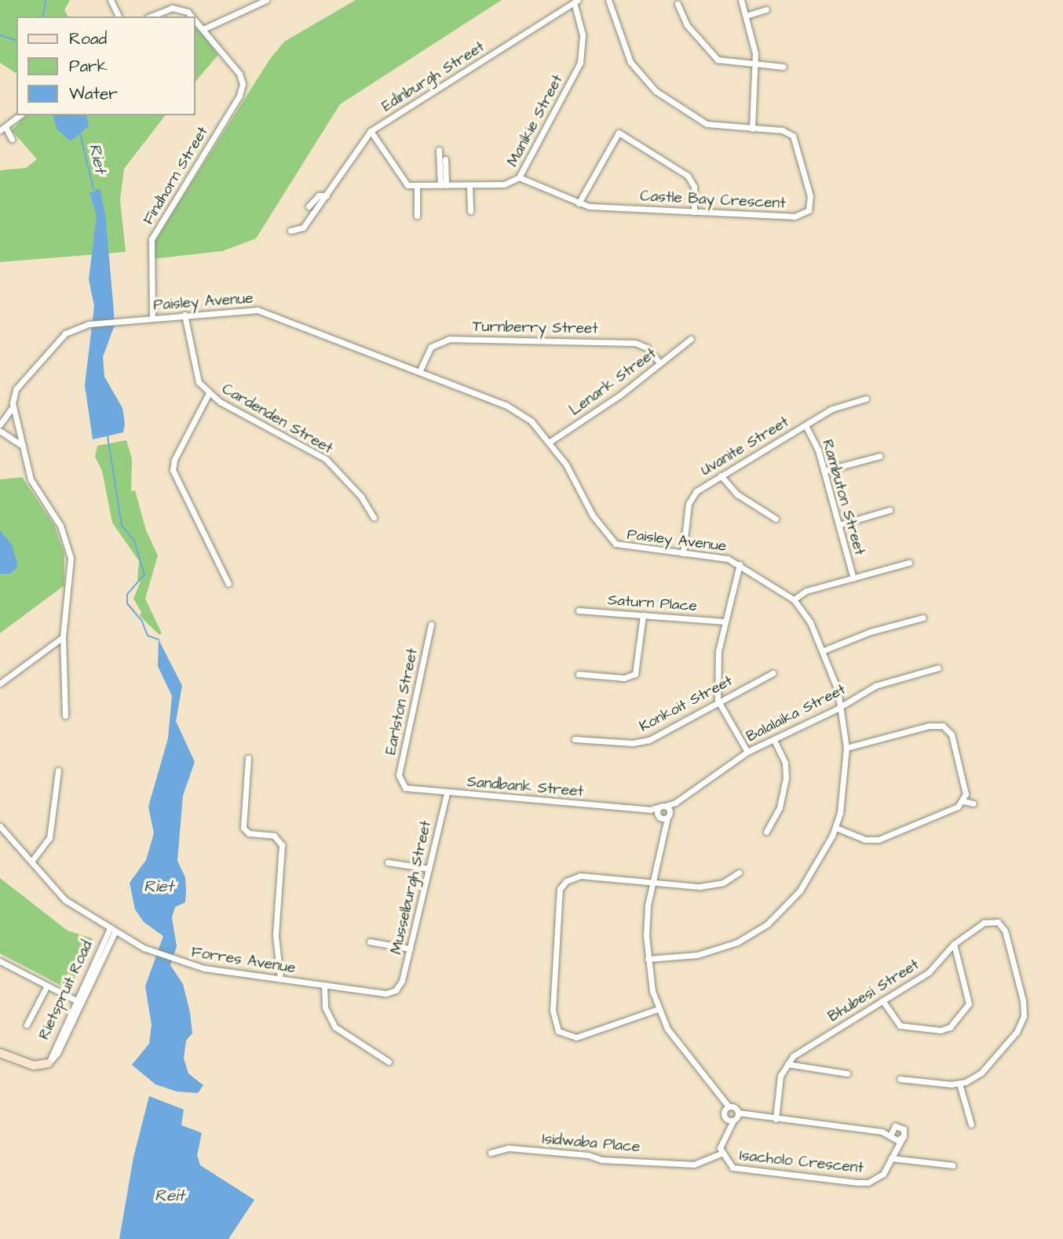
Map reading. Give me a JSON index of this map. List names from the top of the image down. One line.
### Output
{"streets":{"street":["Edinburgh Street","Manikie Street","Findhorn Street","Castle Bay Crescent","Paisley Avenue","Turnberry Street","Lenark Street","Cardenden Street","Uvanite Street","Rambuton Street","Saturn Place","Earlston Street","Konkoit Street","Balalaika Street","Sandbank Street","Musselburgh Street","Forres Avenue","Rietspruit Road","Bhubesi Street","Isidwaba Place","Isacholo Crescent"]},"crossings":[["Edinburgh Street","Manikie Street"],["Manikie Street","Castle Bay Crescent"],["Findhorn Street","Paisley Avenue"],["Paisley Avenue","Turnberry Street"],["Paisley Avenue","Lenark Street"],["Paisley Avenue","Uvanite Street"],["Paisley Avenue","Balalaika Street"],["Turnberry Street","Lenark Street"],["Uvanite Street","Rambuton Street"],["Earlston Street","Sandbank Street"],["Balalaika Street","Sandbank Street"],["Balalaika Street","Isacholo Crescent"],["Sandbank Street","Musselburgh Street"],["Musselburgh Street","Forres Avenue"],["Forres Avenue","Rietspruit Road"],["Isidwaba Place","Isacholo Crescent"]],"water":["Riet","Reit"],"legend":["Road","Park","Water"]}
